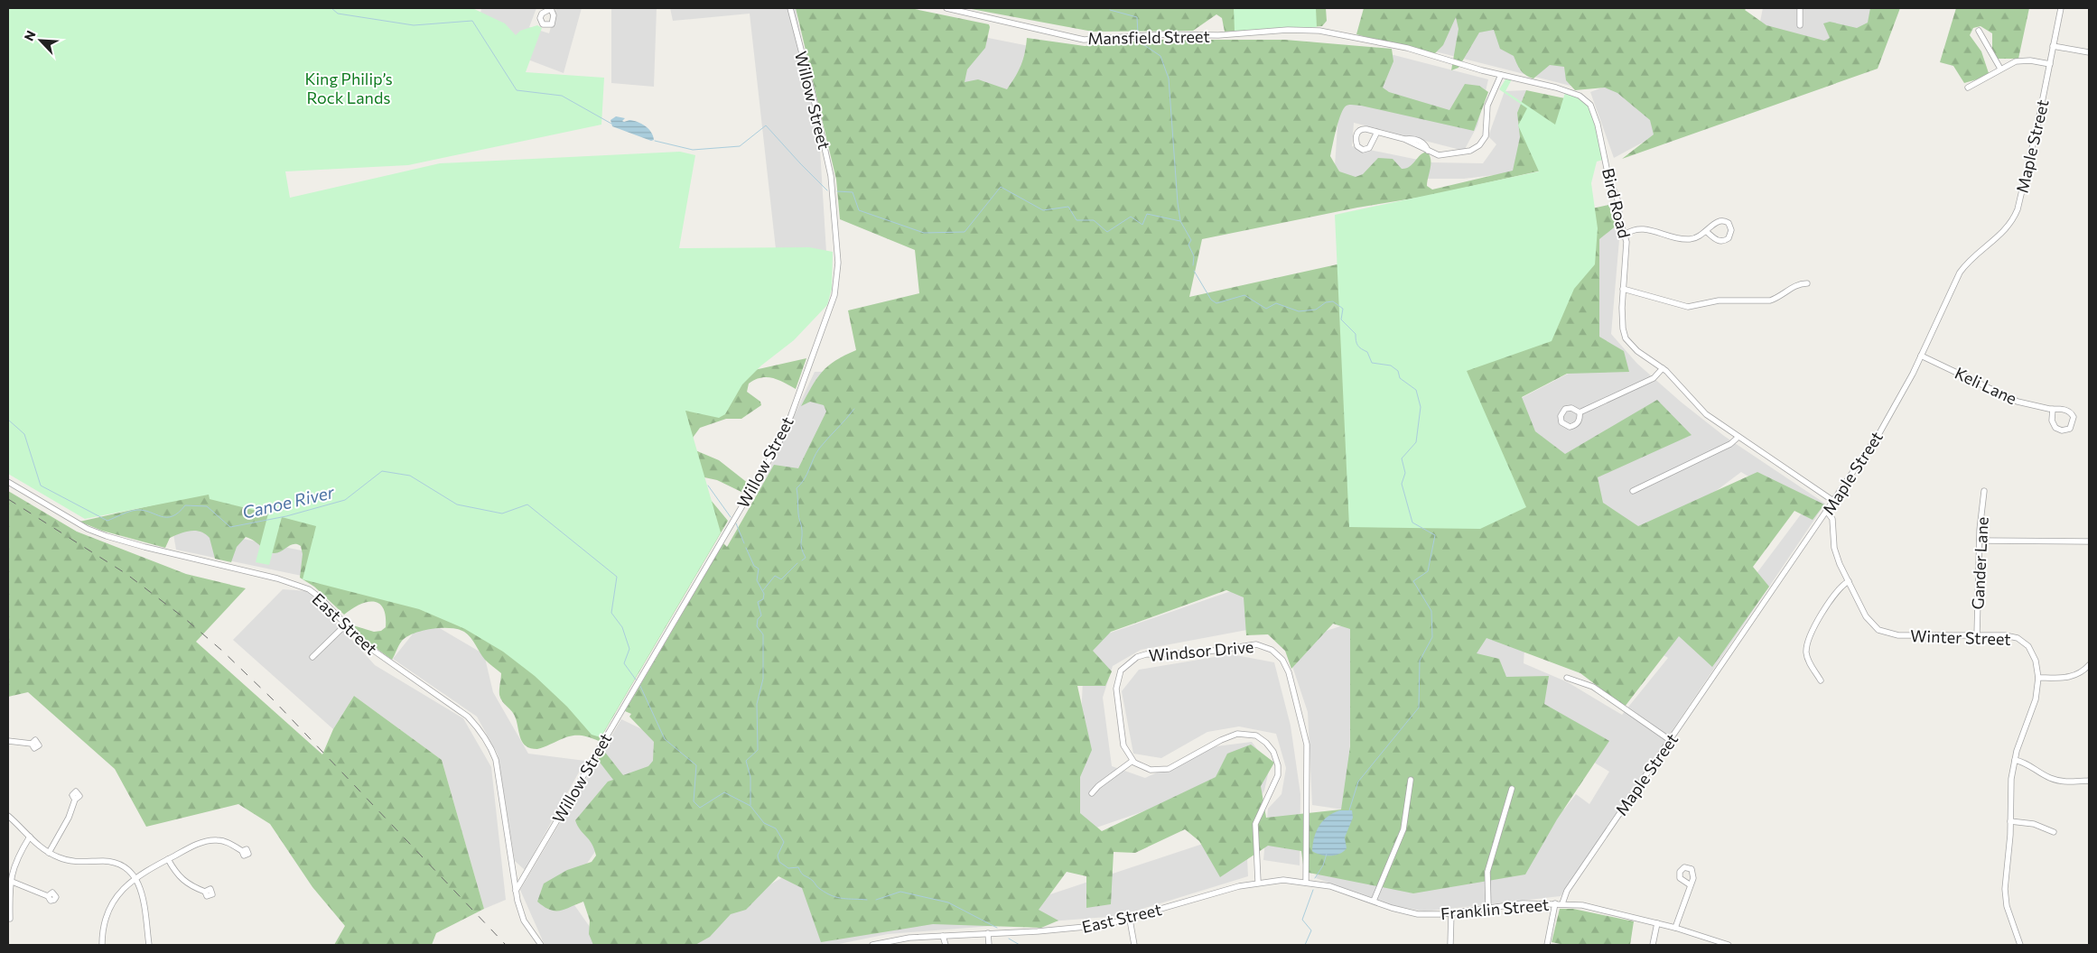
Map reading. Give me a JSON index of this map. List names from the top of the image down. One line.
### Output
{"streets":{"street":["Mansfield Street","Willow Street","Maple Street","Bird Road","Keli Lane","Gander Lane","East Street","Winter Street","Windsor Drive","Franklin Street"]},"crossings":[["Mansfield Street","Bird Road"],["Willow Street","East Street"],["Maple Street","Bird Road"],["Maple Street","Keli Lane"],["Maple Street","Winter Street"],["Maple Street","Franklin Street"],["Gander Lane","Winter Street"],["East Street","Windsor Drive"],["East Street","Franklin Street"]],"water":["Canoe River"],"parks":["King Philip’s Rock Lands"],"north":"top left"}
